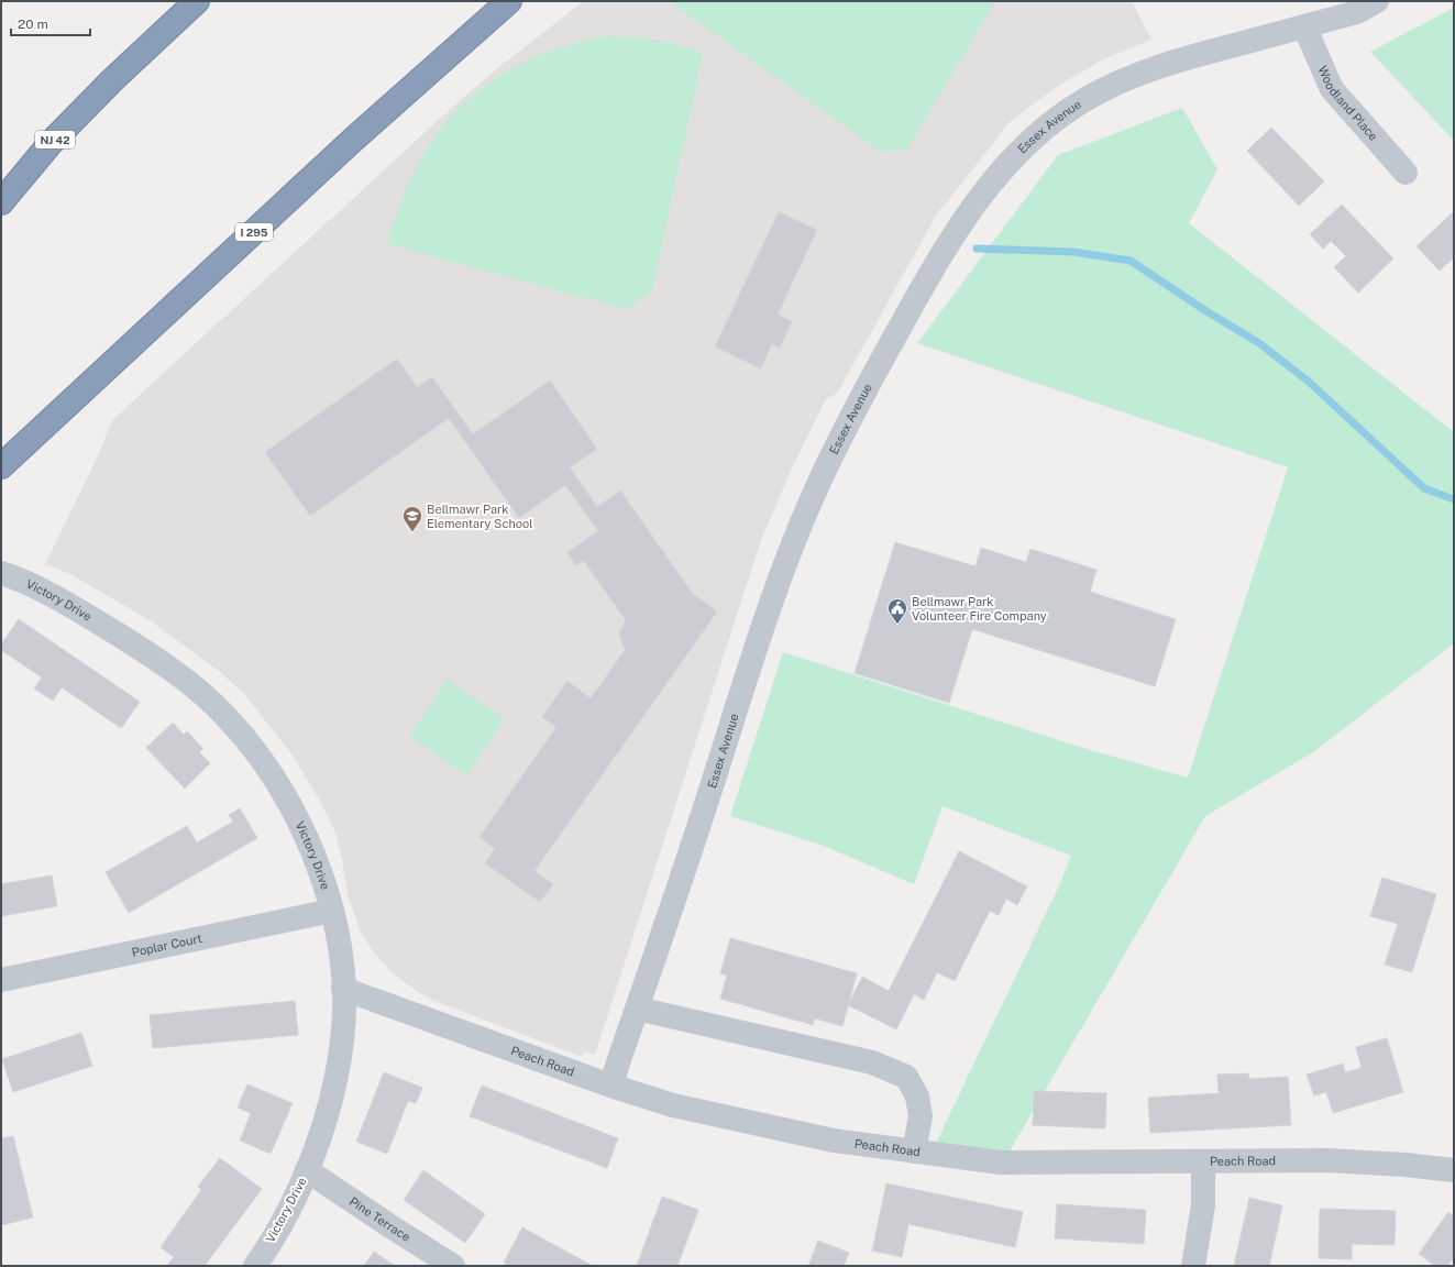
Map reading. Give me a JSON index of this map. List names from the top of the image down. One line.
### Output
{"streets":{"highway":["NJ 42","I 295"],"street":["Woodland Place","Essex Avenue","Victory Drive","Poplar Court","Peach Road","Pine Terrace"]},"crossings":[["Woodland Place","Essex Avenue"],["Essex Avenue","Peach Road"],["Victory Drive","Poplar Court"],["Victory Drive","Peach Road"],["Victory Drive","Pine Terrace"]],"places":{"school or university":["Bellmawr Park Elementary School"],"public building":["Bellmawr Park Volunteer Fire Company"]},"scale_bar":"20 m"}
